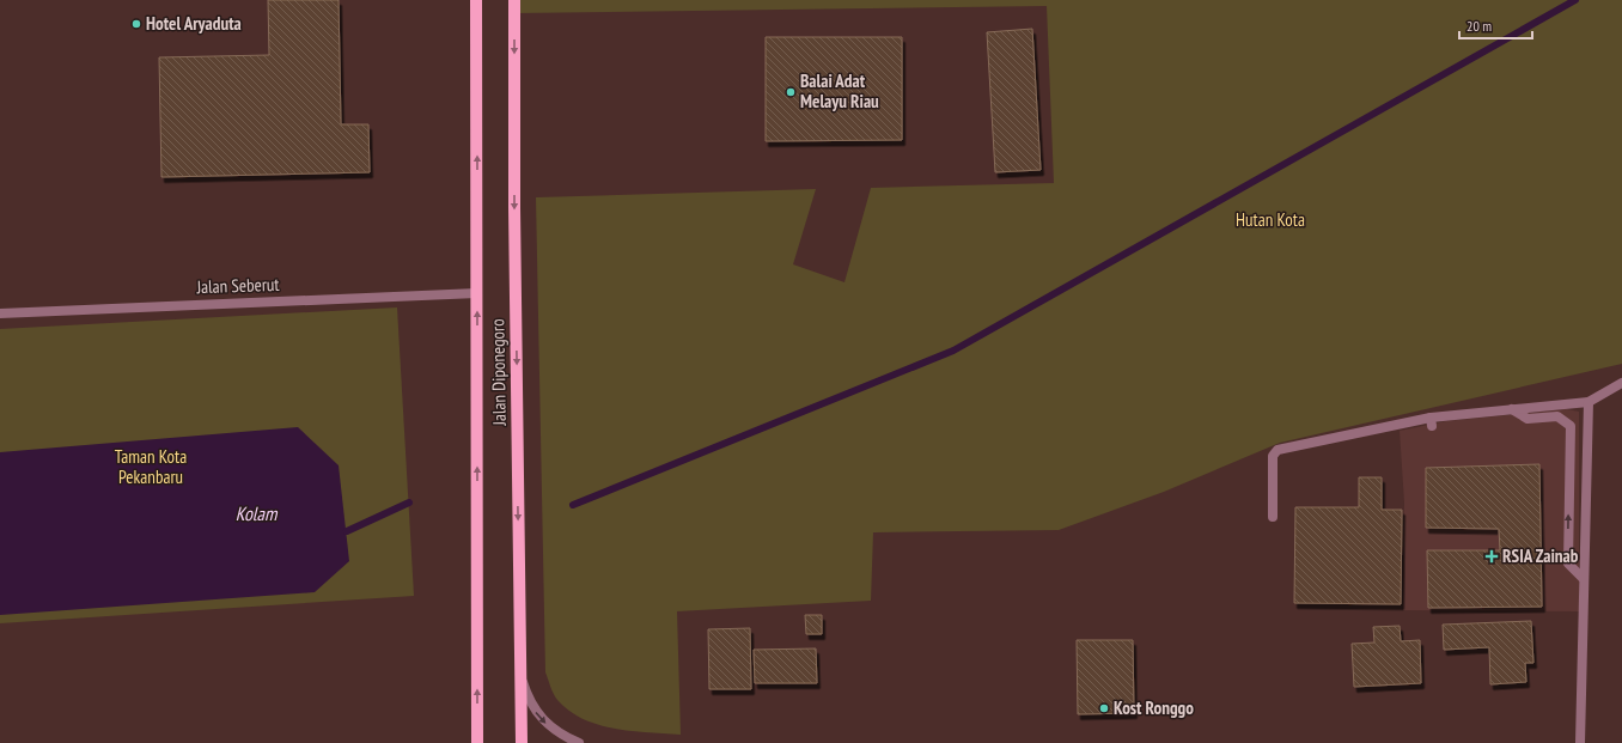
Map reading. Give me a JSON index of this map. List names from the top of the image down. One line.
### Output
{"streets":{"main road":["Jalan Diponegoro"],"street":["Jalan Seberut"]},"crossings":[["Jalan Seberut","Jalan Diponegoro"]],"water":["Kolam"],"parks":["Hutan Kota","Taman Kota Pekanbaru"],"places":{"other":["Hotel Aryaduta","Balai Adat Melayu Riau","Kost Ronggo"],"health":["RSIA Zainab"]},"scale_bar":"20 m"}
